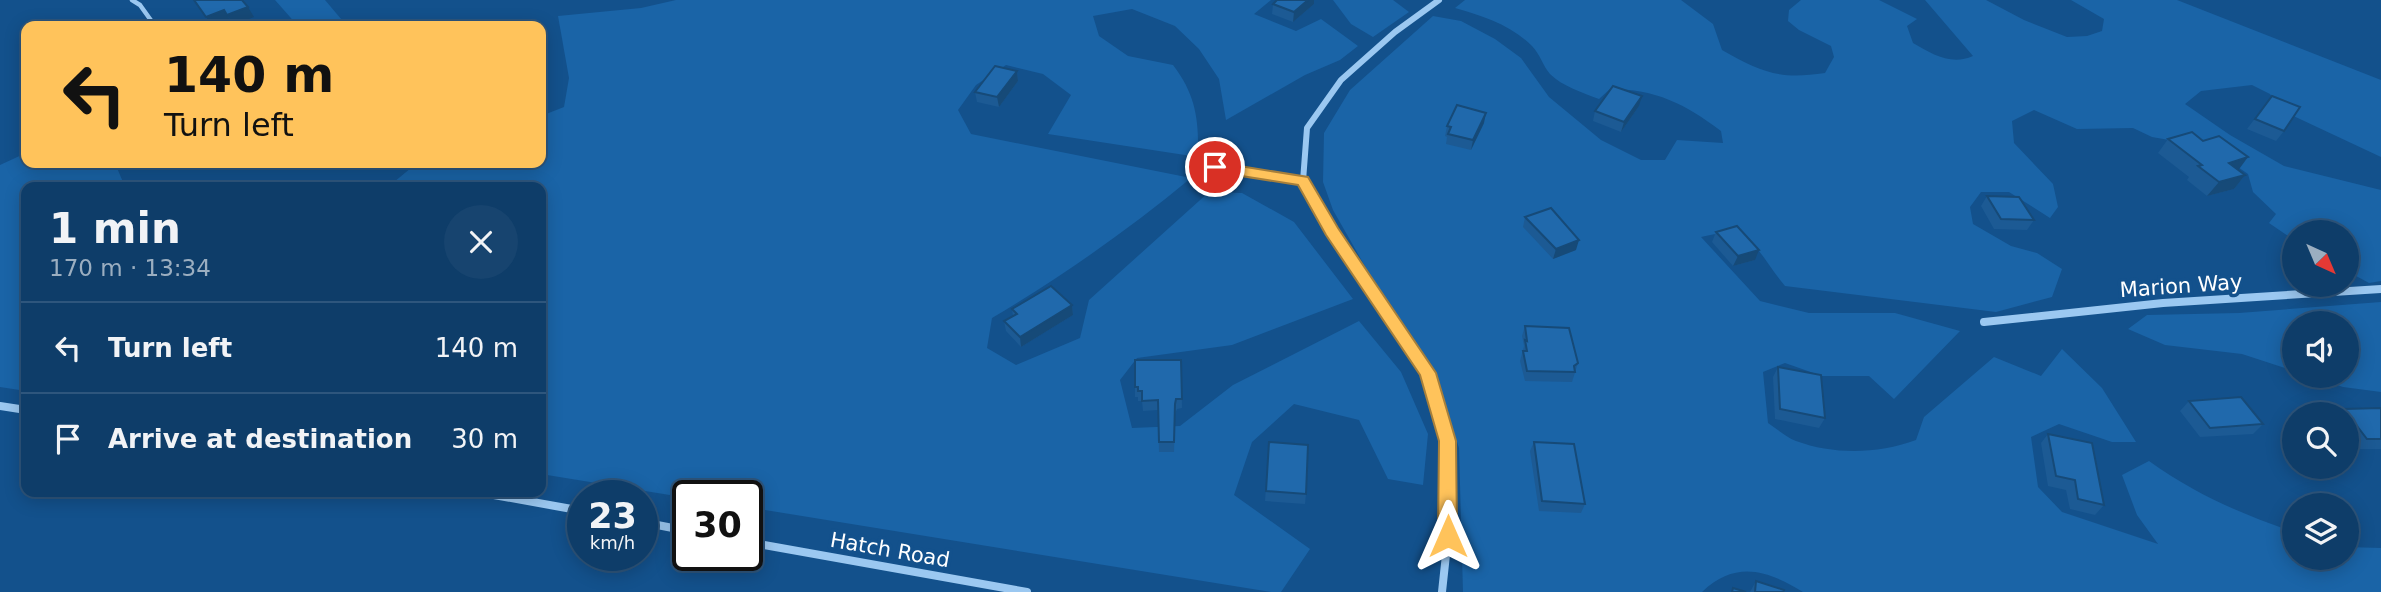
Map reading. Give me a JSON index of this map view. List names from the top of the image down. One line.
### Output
{"streets":{"street":["Marion Way","Hatch Road"]},"north":"bottom right","page":{"turn":["140 m","Turn left"],"heading":["1 min","170 m · 13:34"],"list":[{"name":"Turn left","value":"140 m"},{"name":"Arrive at destination","value":"30 m"}],"speed":"23 km/h","limit":"30"}}
